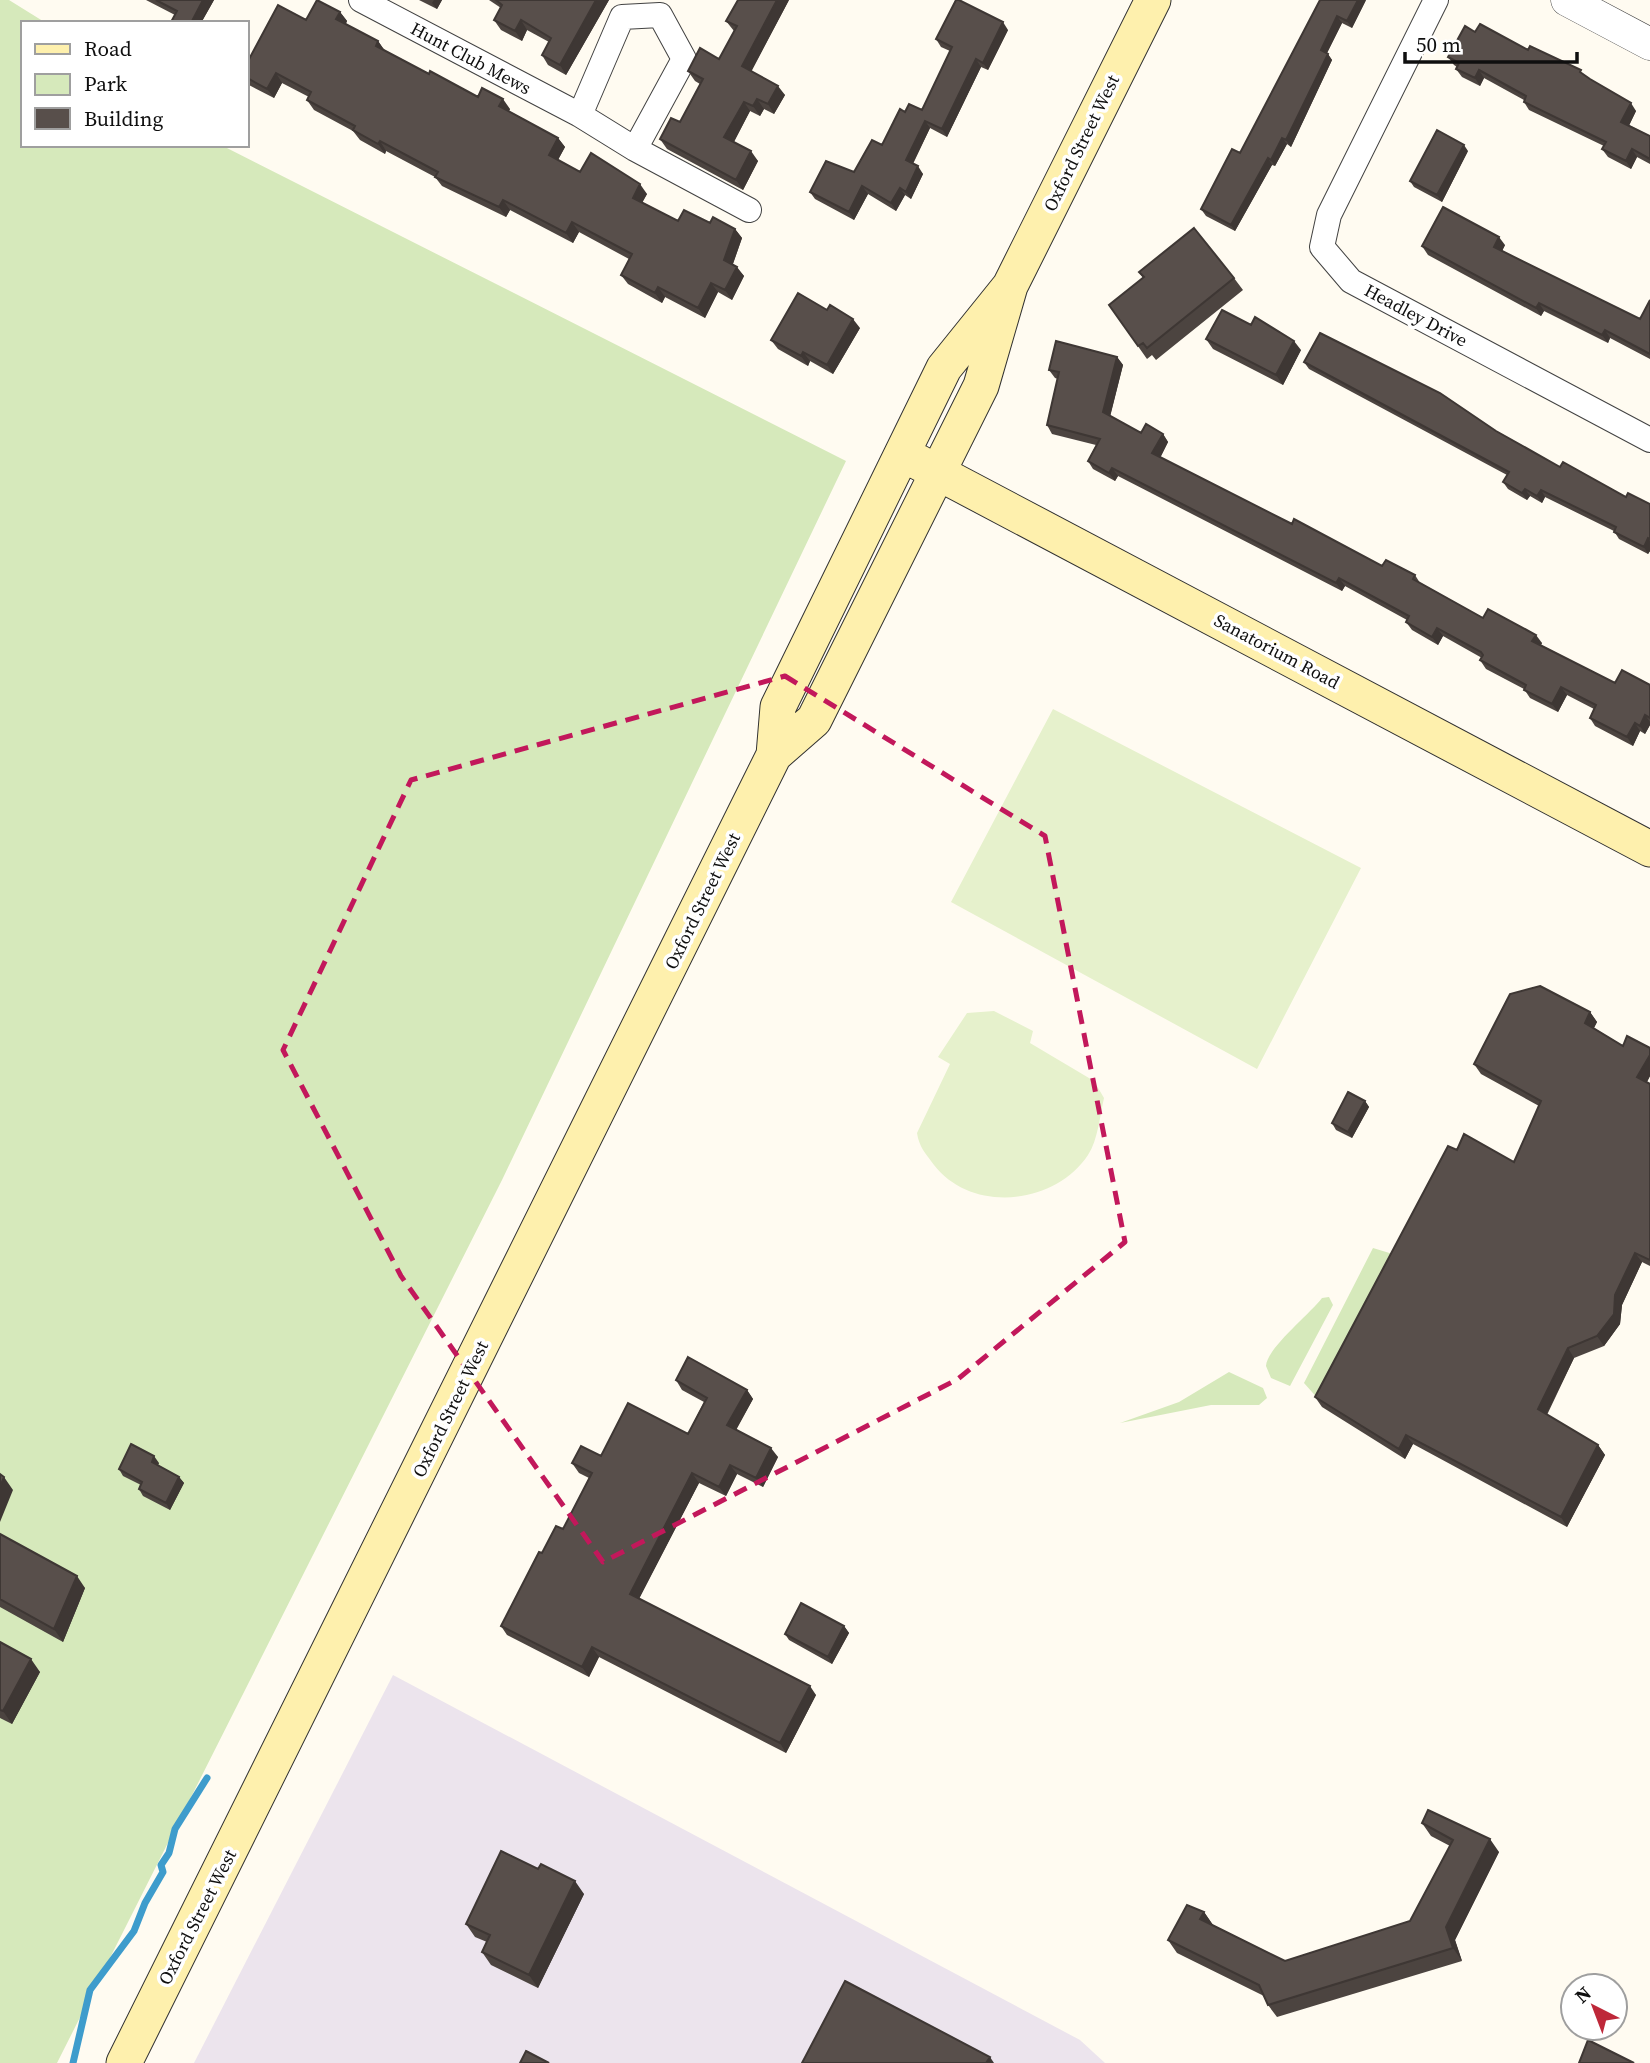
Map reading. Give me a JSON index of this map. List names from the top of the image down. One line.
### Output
{"streets":{"main road":["Oxford Street West","Sanatorium Road"],"street":["Hunt Club Mews","Headley Drive"]},"crossings":[["Oxford Street West","Sanatorium Road"]],"legend":["Road","Park","Building"],"scale_bar":"50 m","north":"top left"}
